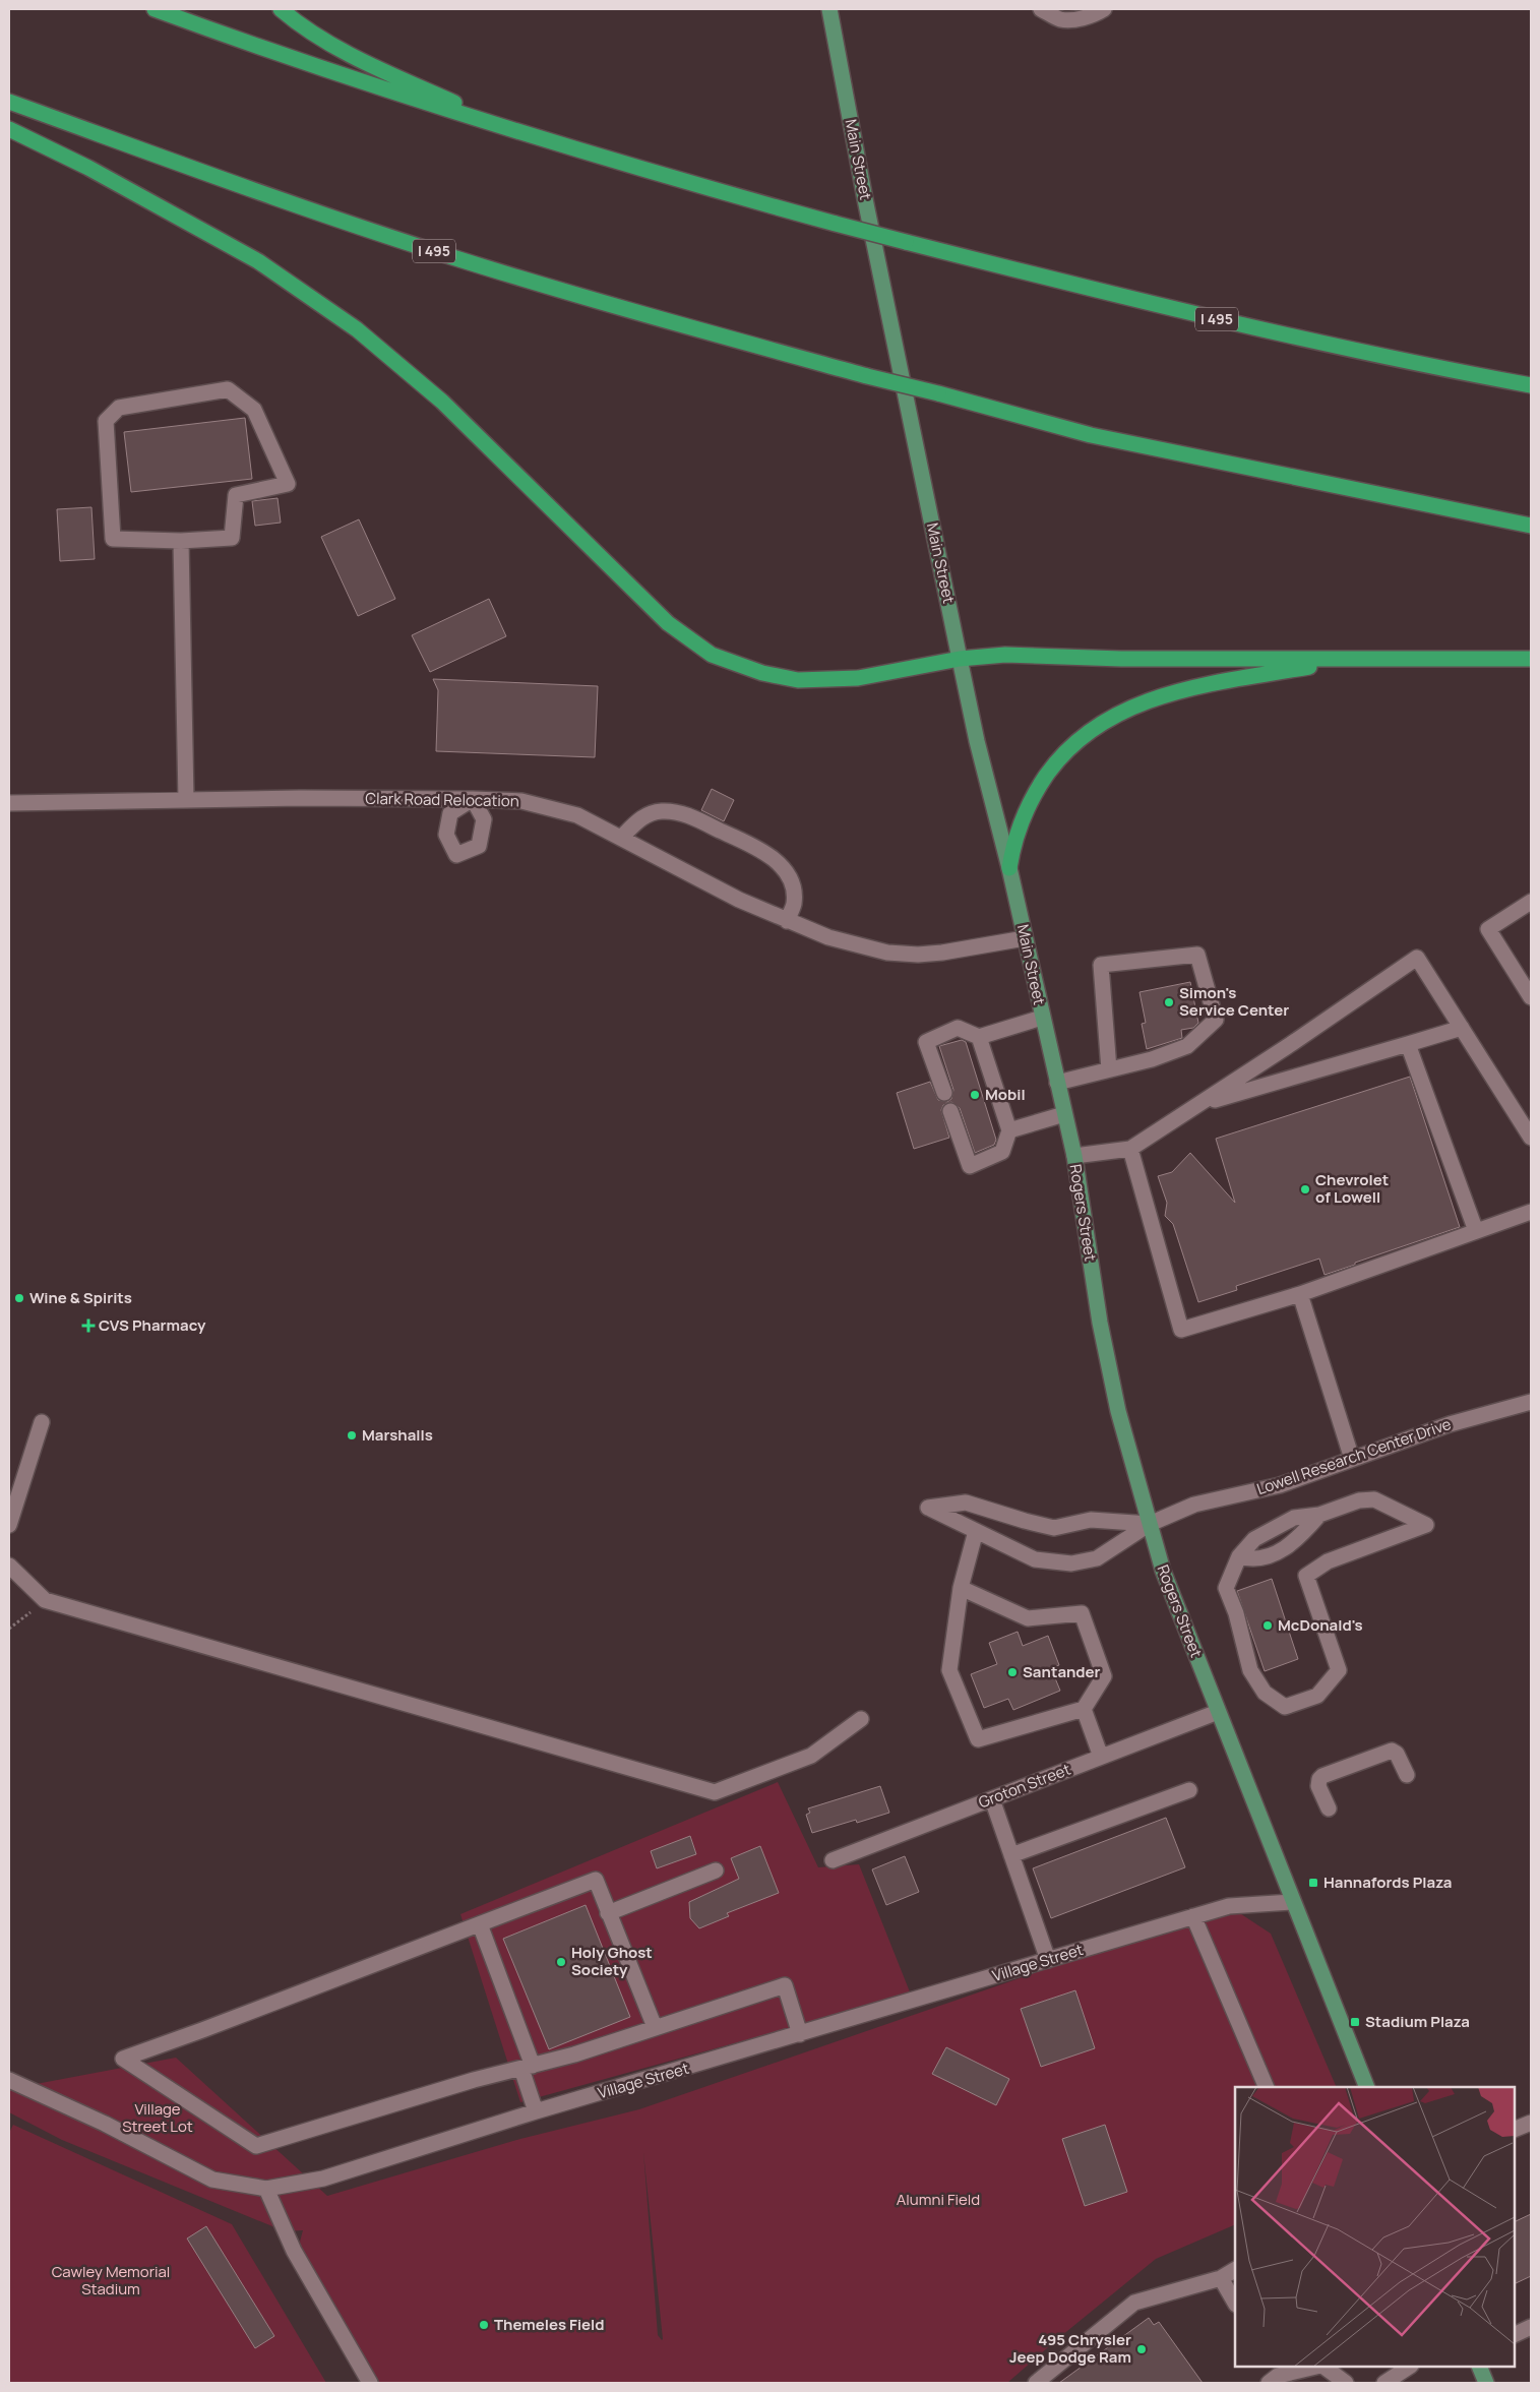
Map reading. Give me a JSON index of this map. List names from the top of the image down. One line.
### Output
{"streets":{"highway":["I 495"],"main road":["Main Street","Rogers Street"],"street":["Clark Road Relocation","Lowell Research Center Drive","Groton Street","Village Street"]},"crossings":[["Main Street","Clark Road Relocation"],["Main Street","Rogers Street"],["Rogers Street","Lowell Research Center Drive"],["Rogers Street","Groton Street"],["Rogers Street","Village Street"]],"parks":["Village Street Lot","Alumni Field","Cawley Memorial Stadium"],"places":{"other":["Simon's Service Center","Mobil","Chevrolet of Lowell","Wine & Spirits","Marshalls","McDonald's","Santander","Holy Ghost Society","Themeles Field","495 Chrysler Jeep Dodge Ram"],"health":["CVS Pharmacy"],"transit":["Hannafords Plaza","Stadium Plaza"]}}
